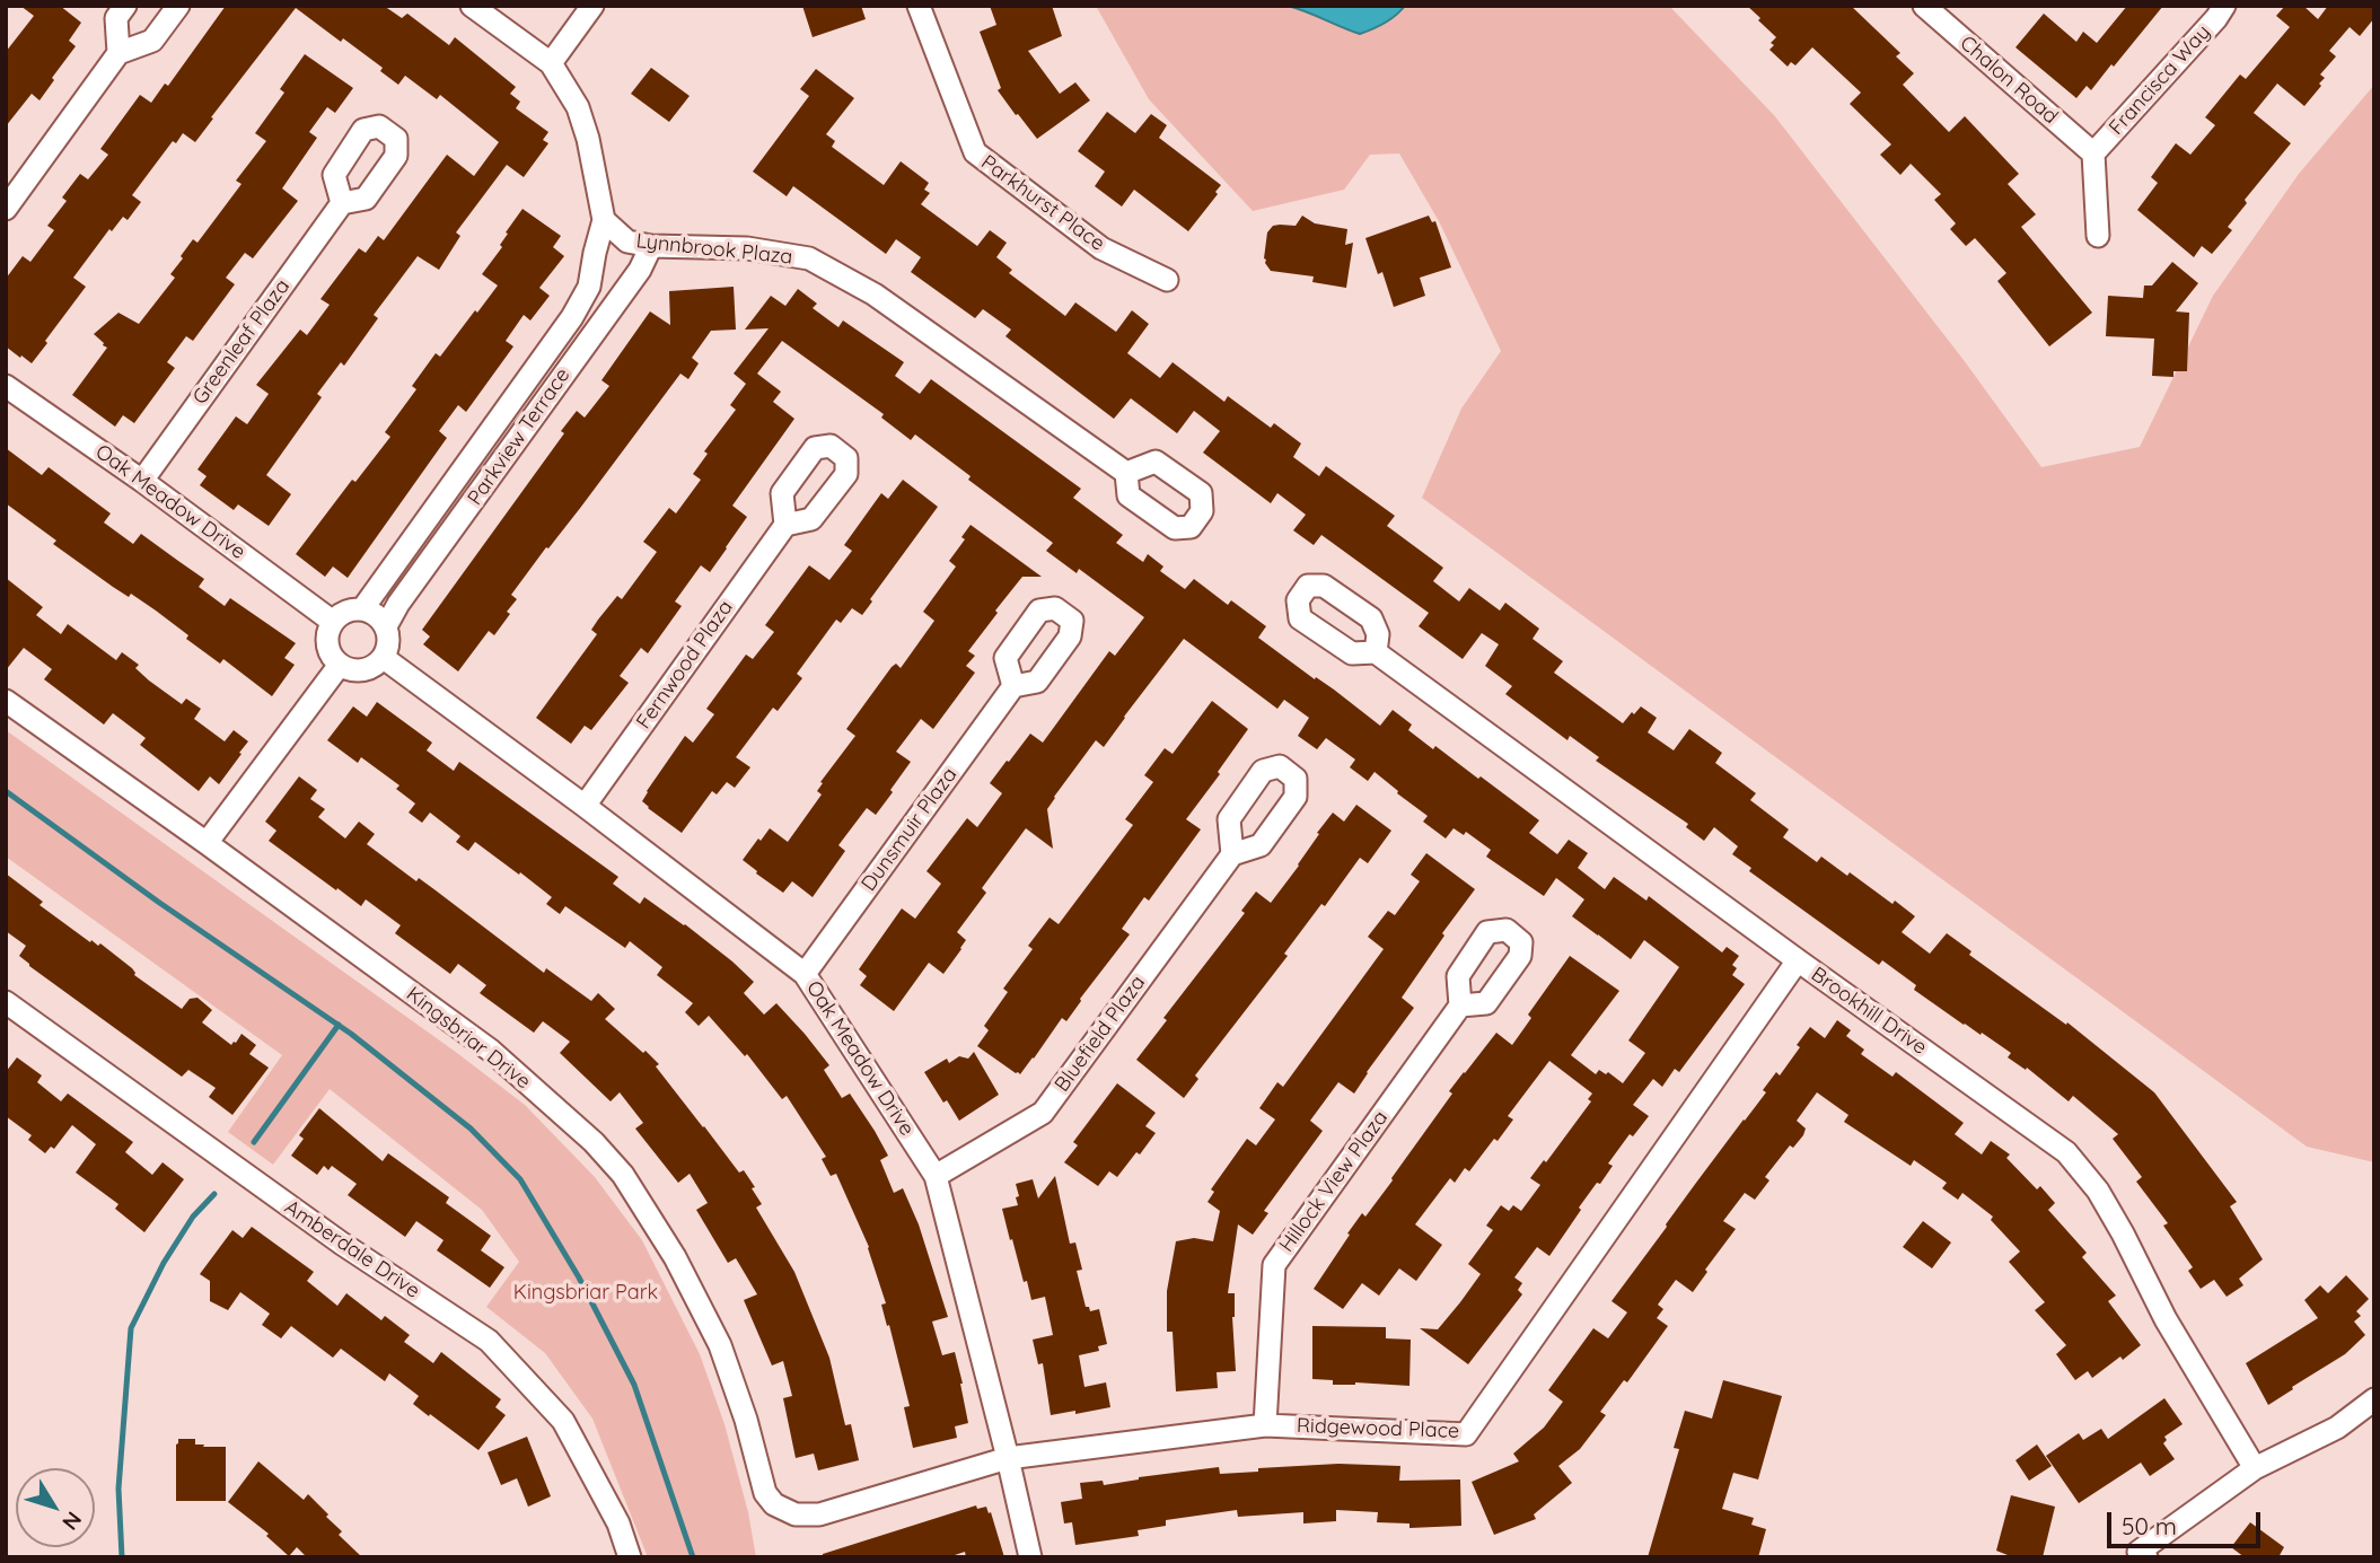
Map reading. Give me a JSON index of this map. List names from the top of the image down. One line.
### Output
{"streets":{"street":["Chalon Road","Francisca Way","Parkhurst Place","Lynnbrook Plaza","Greenleaf Plaza","Parkview Terrace","Oak Meadow Drive","Fernwood Plaza","Dunsmuir Plaza","Brookhill Drive","Bluefield Plaza","Kingsbriar Drive","Hillock View Plaza","Amberdale Drive","Ridgewood Place"]},"crossings":[["Chalon Road","Francisca Way"],["Lynnbrook Plaza","Parkview Terrace"],["Greenleaf Plaza","Oak Meadow Drive"],["Parkview Terrace","Oak Meadow Drive"],["Oak Meadow Drive","Fernwood Plaza"],["Oak Meadow Drive","Dunsmuir Plaza"],["Oak Meadow Drive","Bluefield Plaza"],["Oak Meadow Drive","Ridgewood Place"],["Brookhill Drive","Ridgewood Place"],["Kingsbriar Drive","Ridgewood Place"],["Hillock View Plaza","Ridgewood Place"]],"parks":["Kingsbriar Park"],"scale_bar":"50 m","north":"bottom right"}
